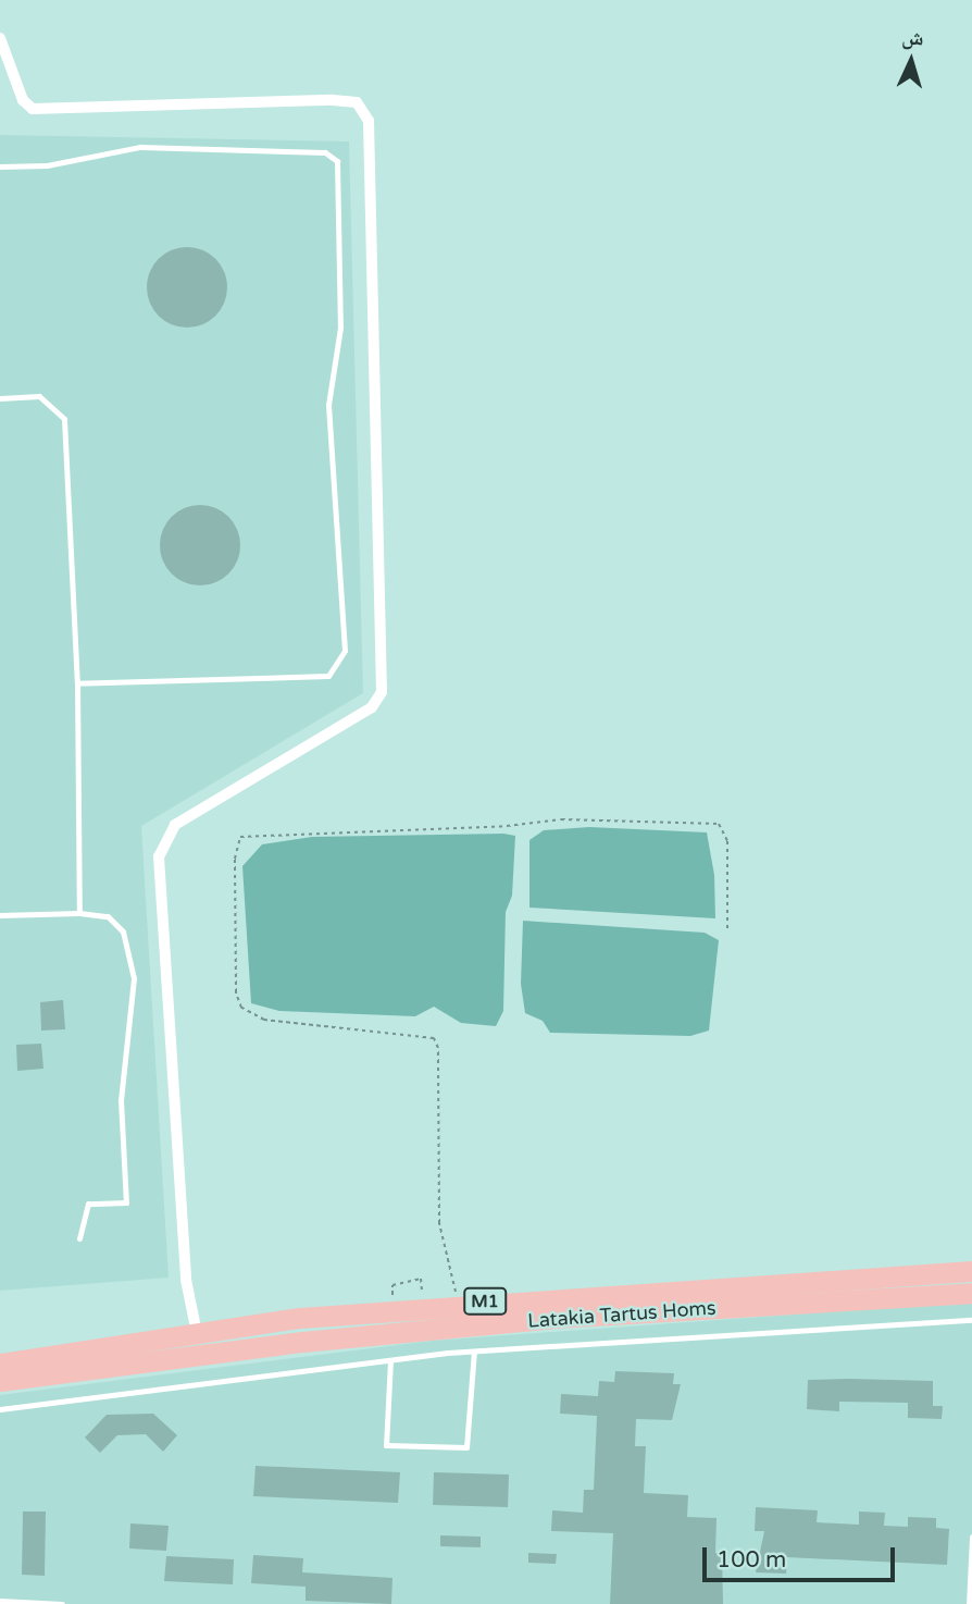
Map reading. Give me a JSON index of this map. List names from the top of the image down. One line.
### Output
{"streets":{"highway":["M1","Latakia Tartus Homs"]},"scale_bar":"100 m","north":"top"}
